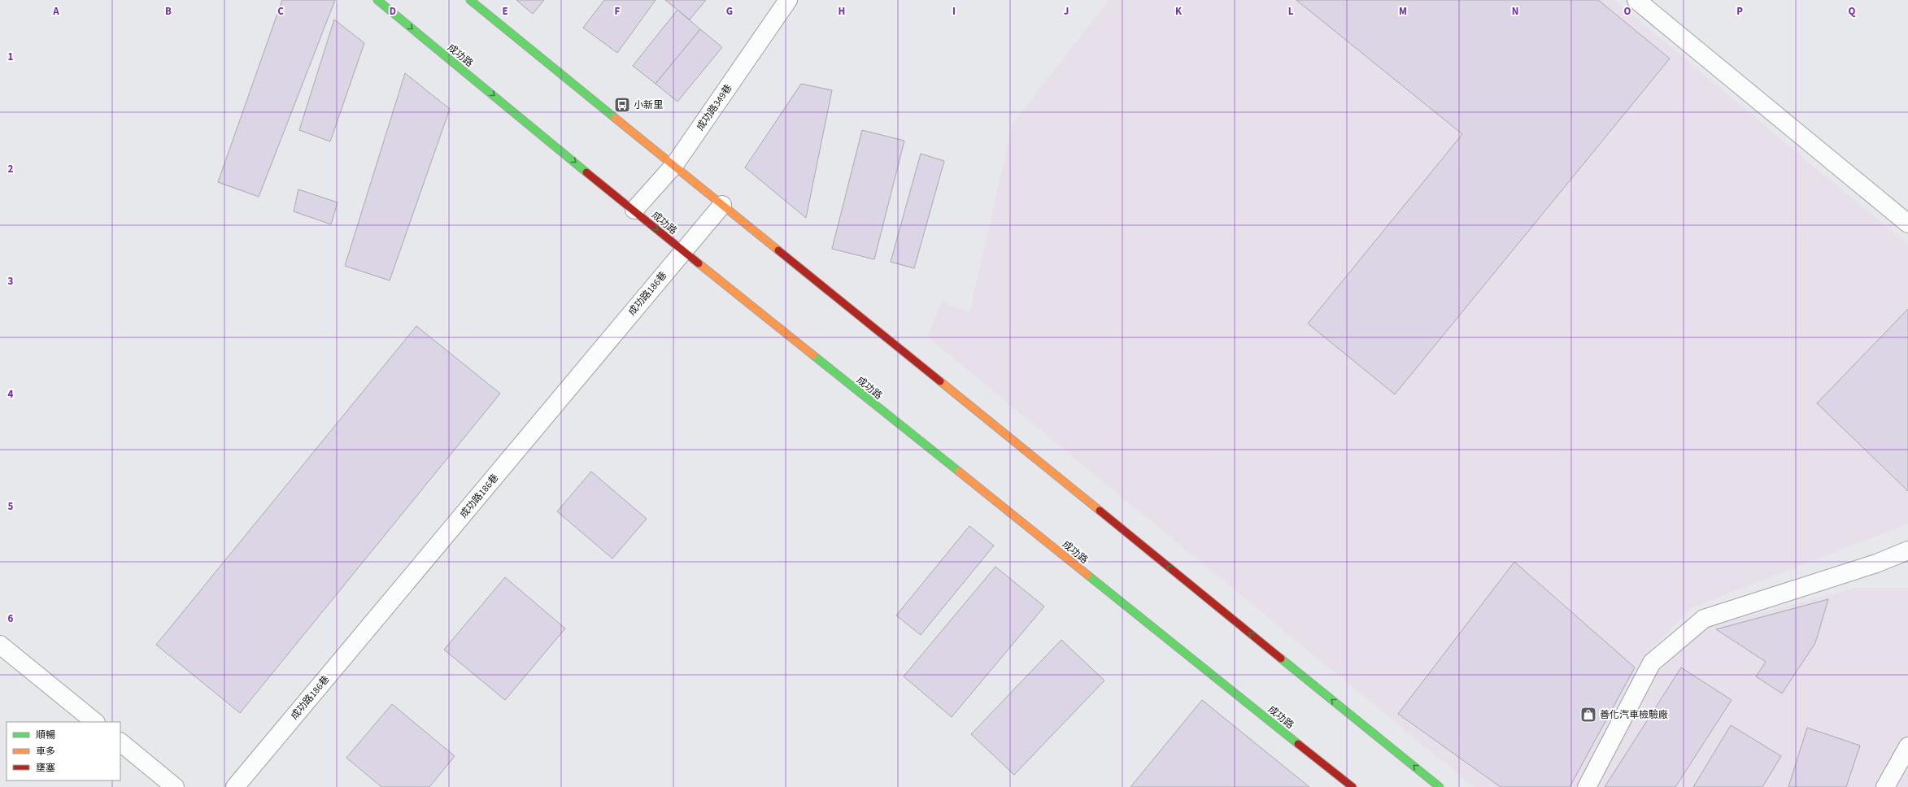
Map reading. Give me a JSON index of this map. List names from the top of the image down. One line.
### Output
{"streets":{"main road":["成功路"],"street":["成功路349巷","成功路186巷"]},"crossings":[["成功路","成功路349巷"],["成功路","成功路186巷"]],"places":{"bus stop":["小新里"],"shop":["善化汽車檢驗廠"]},"legend":["順暢","車多","壅塞"],"grid":{"columns":["A","B","C","D","E","F","G","H","I","J","K","L","M","N","O","P","Q"],"rows":["1","2","3","4","5","6"]}}
